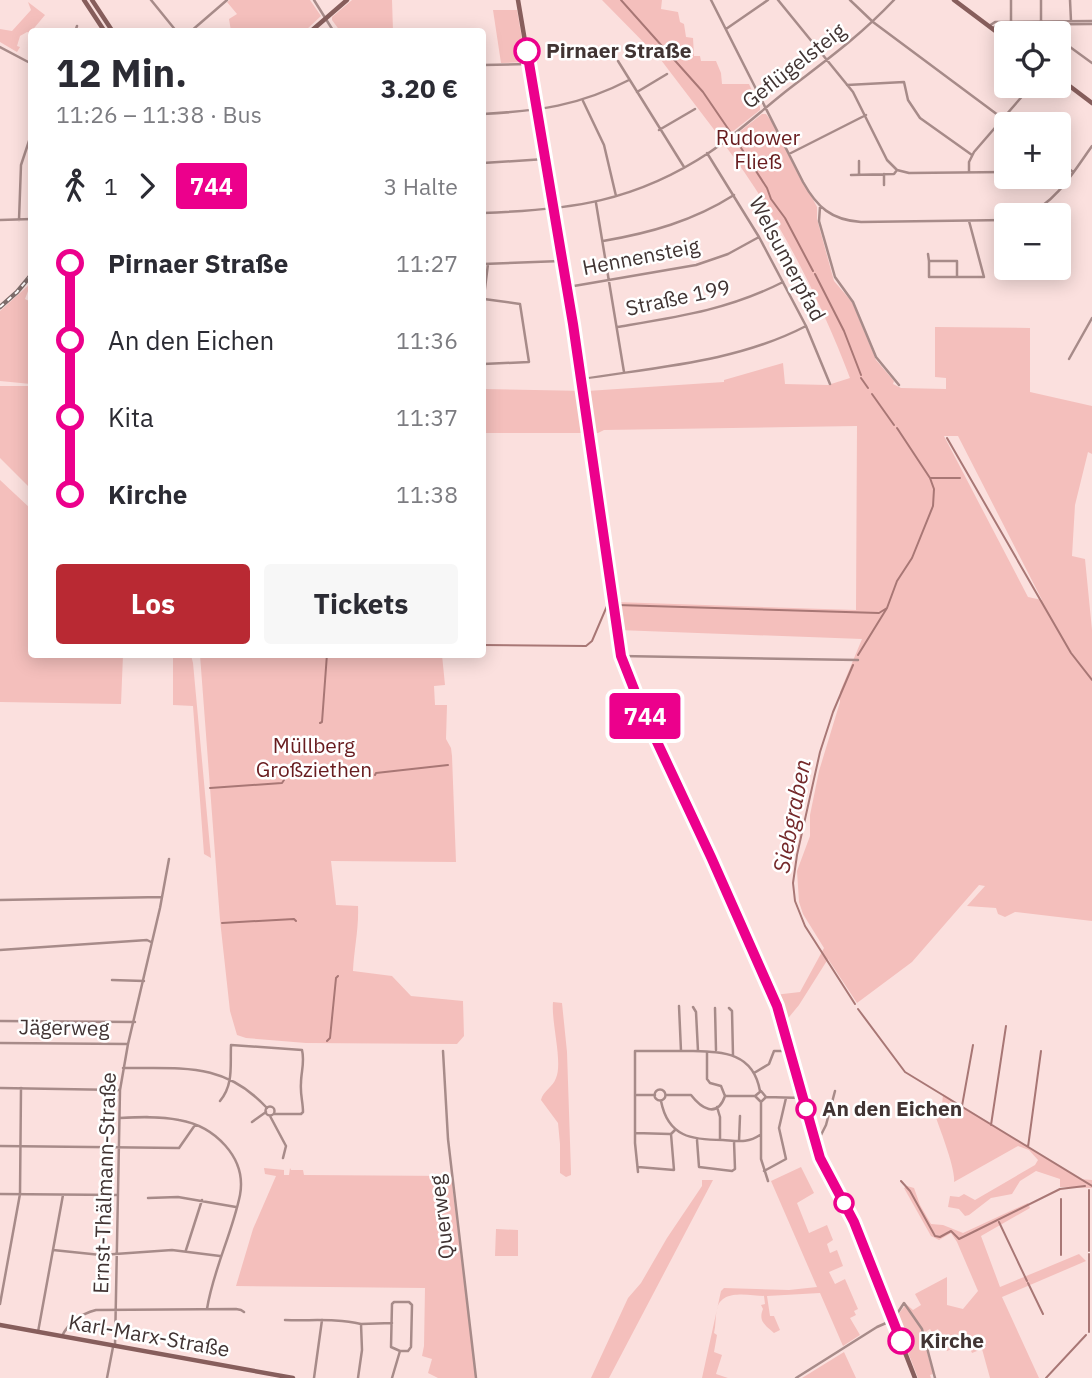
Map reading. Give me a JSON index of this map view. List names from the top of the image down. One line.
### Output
{"streets":{"street":["Geflügelsteig","Hennensteig","Welsumerpfad","Straße 199","Jägerweg","Ernst-Thälmann-Straße","Querweg","Karl-Marx-Straße"]},"crossings":[["Geflügelsteig","Welsumerpfad"],["Hennensteig","Welsumerpfad"],["Welsumerpfad","Straße 199"],["Jägerweg","Ernst-Thälmann-Straße"],["Ernst-Thälmann-Straße","Karl-Marx-Straße"]],"water":["Siebgraben"],"parks":["Rudower Fließ","Müllberg Großziethen"],"places":["Pirnaer Straße","An den Eichen","Kirche"],"lines":["bus line 744"],"page":{"on_map":"744","map_buttons":["+","−"],"heading":["12 Min.","11:26 – 11:38 · Bus","3.20 €"],"legs":["1","744","3 Halte"],"list":[{"name":"Pirnaer Straße","value":"11:27"},{"name":"An den Eichen","value":"11:36"},{"name":"Kita","value":"11:37"},{"name":"Kirche","value":"11:38"}],"buttons":["Los","Tickets"]}}
